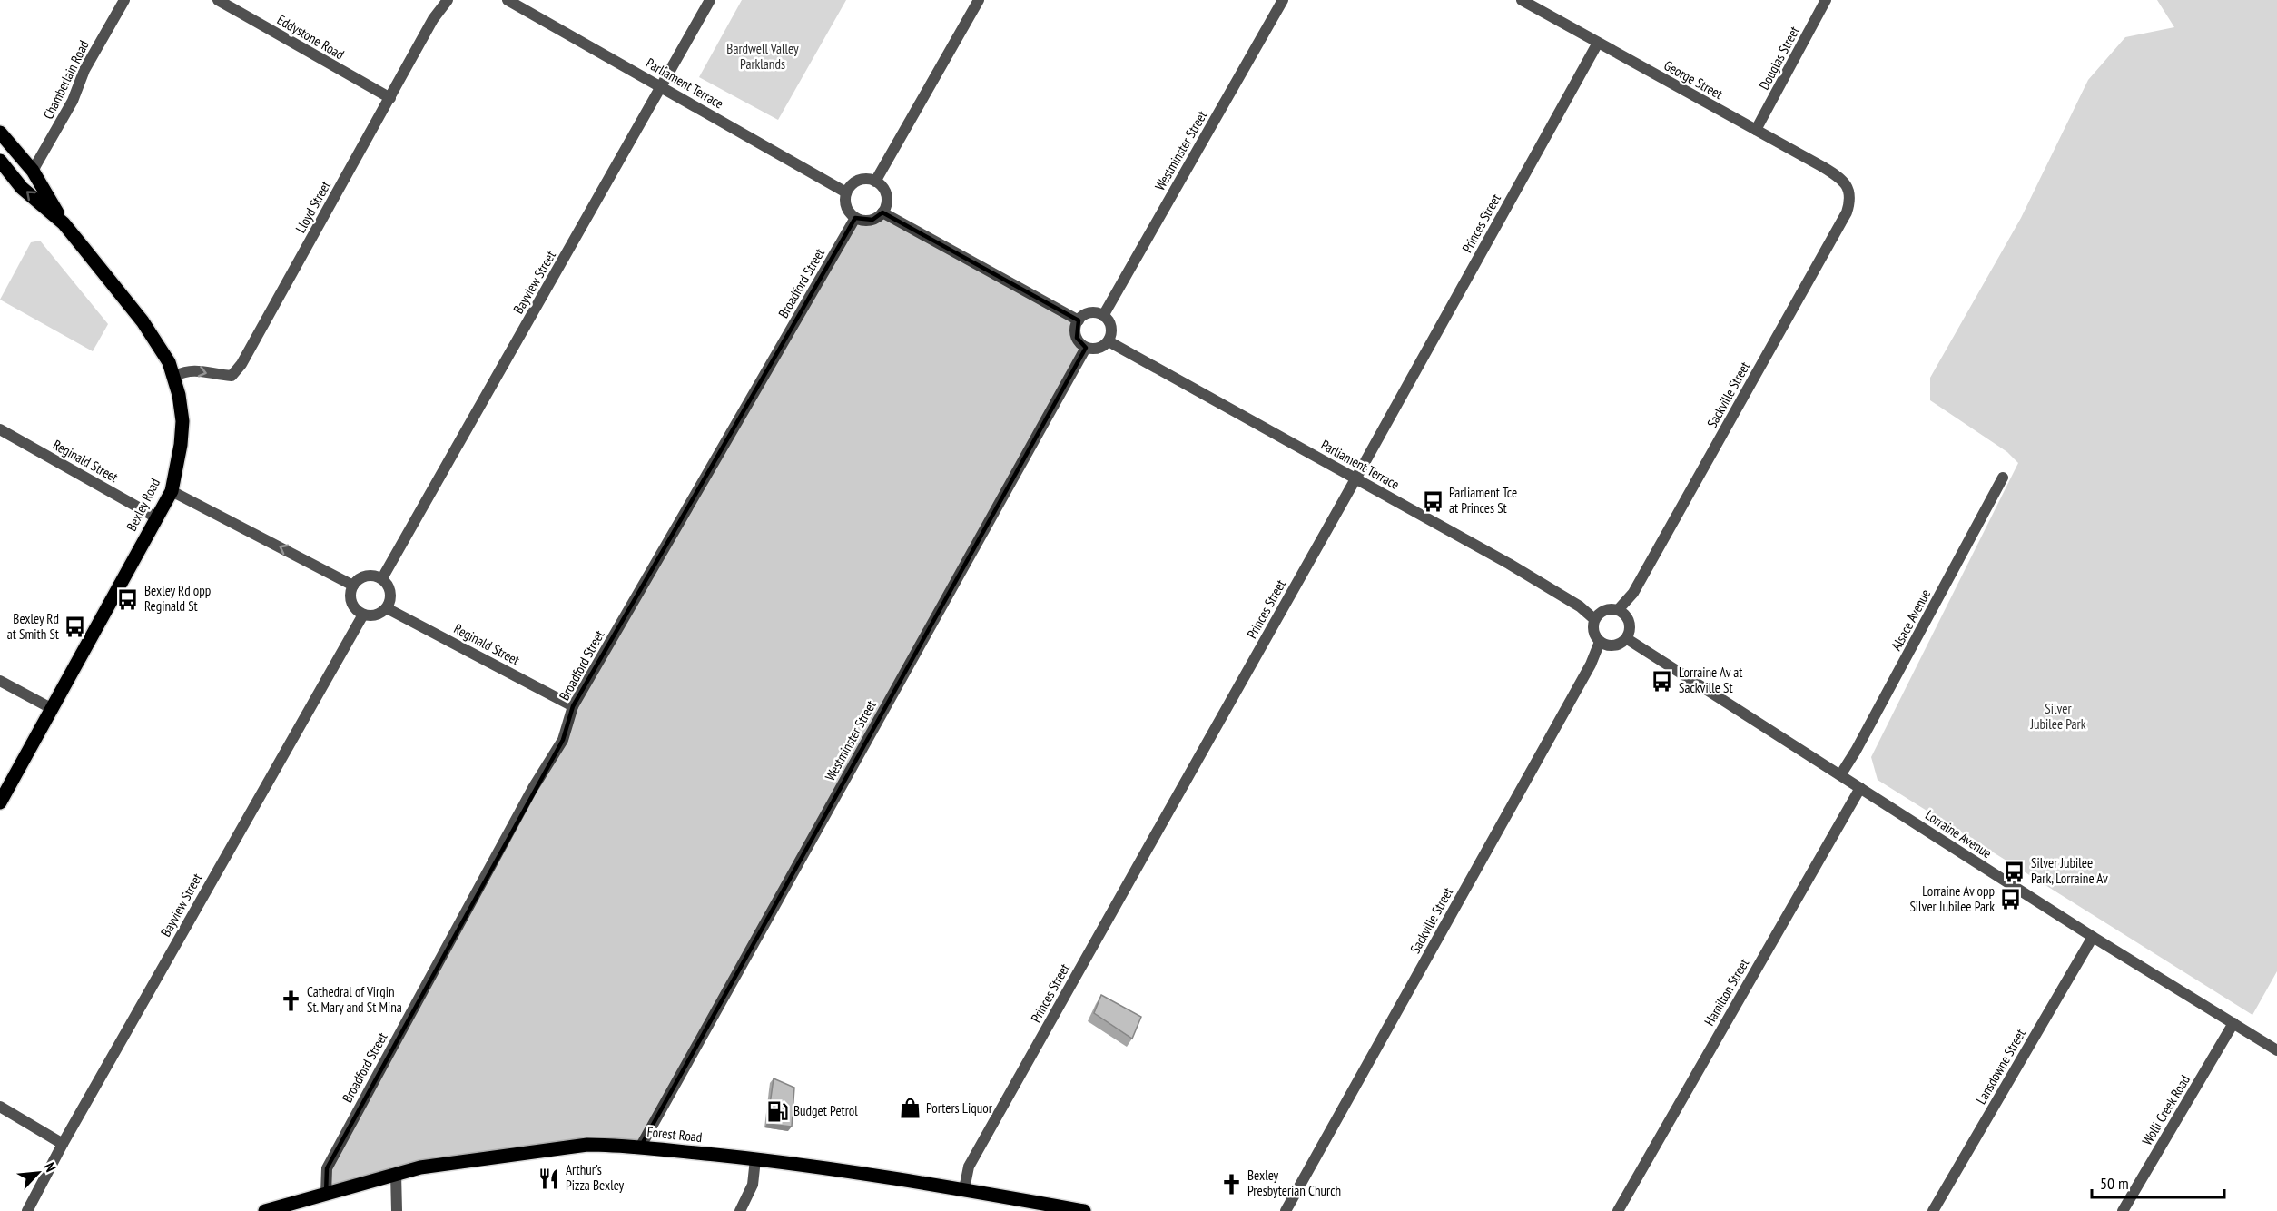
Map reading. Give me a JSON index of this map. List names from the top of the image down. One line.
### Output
{"streets":{"main road":["Bexley Road","Forest Road"],"street":["Eddystone Road","Douglas Street","Chamberlain Road","George Street","Parliament Terrace","Westminster Street","Lloyd Street","Princes Street","Bayview Street","Broadford Street","Sackville Street","Reginald Street","Alsace Avenue","Lorraine Avenue","Hamilton Street","Lansdowne Street","Wolli Creek Road"]},"crossings":[["Eddystone Road","Lloyd Street"],["Douglas Street","George Street"],["Chamberlain Road","Bexley Road"],["George Street","Princes Street"],["George Street","Sackville Street"],["Parliament Terrace","Westminster Street"],["Parliament Terrace","Princes Street"],["Parliament Terrace","Bayview Street"],["Parliament Terrace","Broadford Street"],["Parliament Terrace","Sackville Street"],["Parliament Terrace","Lorraine Avenue"],["Westminster Street","Forest Road"],["Lloyd Street","Bexley Road"],["Princes Street","Forest Road"],["Bayview Street","Reginald Street"],["Broadford Street","Reginald Street"],["Broadford Street","Forest Road"],["Sackville Street","Lorraine Avenue"],["Reginald Street","Bexley Road"],["Alsace Avenue","Lorraine Avenue"],["Lorraine Avenue","Hamilton Street"],["Lorraine Avenue","Lansdowne Street"],["Lorraine Avenue","Wolli Creek Road"]],"one_way":["Lloyd Street"],"parks":["Bardwell Valley Parklands","Silver Jubilee Park"],"places":{"bus stop":["Parliament Tce at Princes St","Bexley Rd opp Reginald St","Bexley Rd at Smith St","Lorraine Av at Sackville St","Silver Jubilee Park, Lorraine Av","Lorraine Av opp Silver Jubilee Park"],"church":["Cathedral of Virgin St. Mary and St Mina","Bexley Presbyterian Church"],"shop":["Porters Liquor"],"fuel station":["Budget Petrol"],"restaurant":["Arthur's Pizza Bexley"]},"scale_bar":"50 m","north":"top right"}
